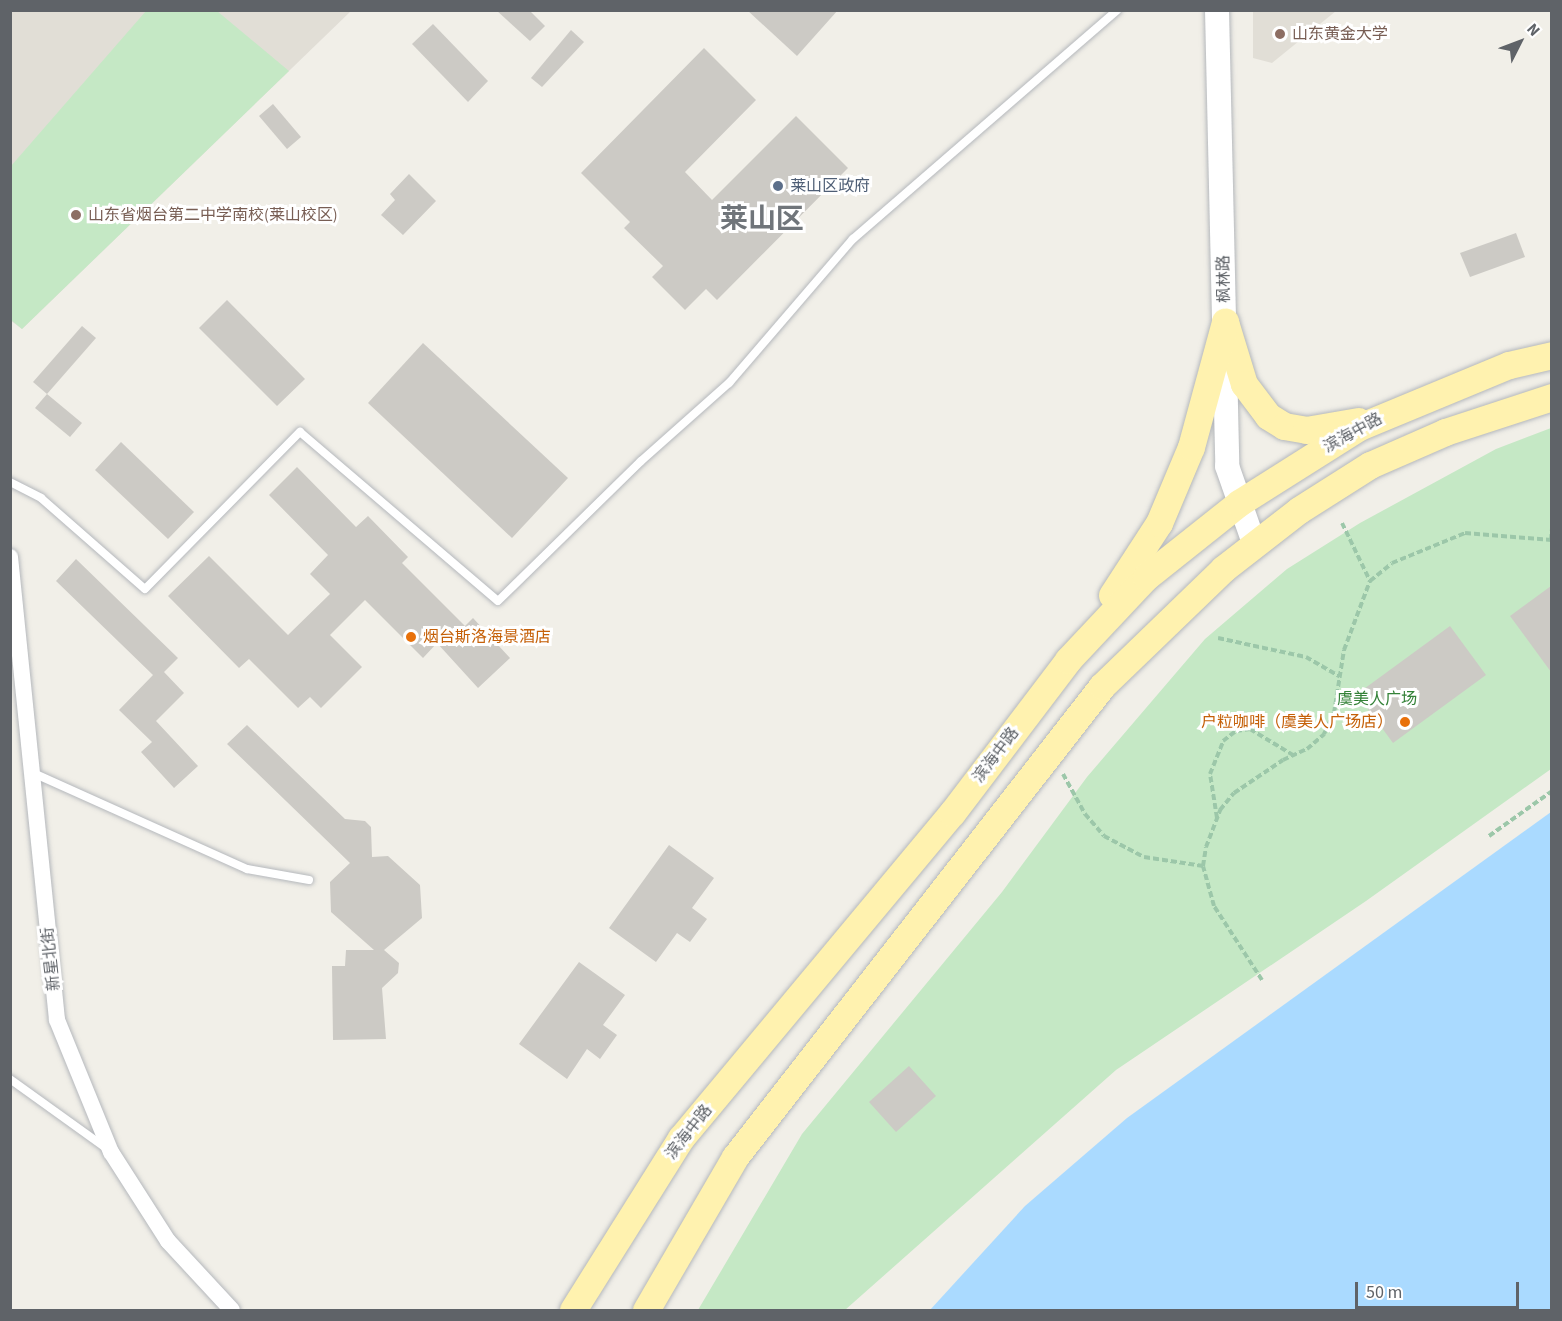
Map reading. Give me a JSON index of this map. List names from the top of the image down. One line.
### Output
{"streets":{"main road":["滨海中路"],"street":["枫林路","新星北街"]},"crossings":[["枫林路","滨海中路"]],"districts":["莱山区"],"parks":["虞美人广场"],"places":["山东黄金大学","莱山区政府","山东省烟台第二中学南校(莱山校区)","烟台斯洛海景酒店","户粒咖啡（虞美人广场店）"],"scale_bar":"50 m","north":"top right"}
